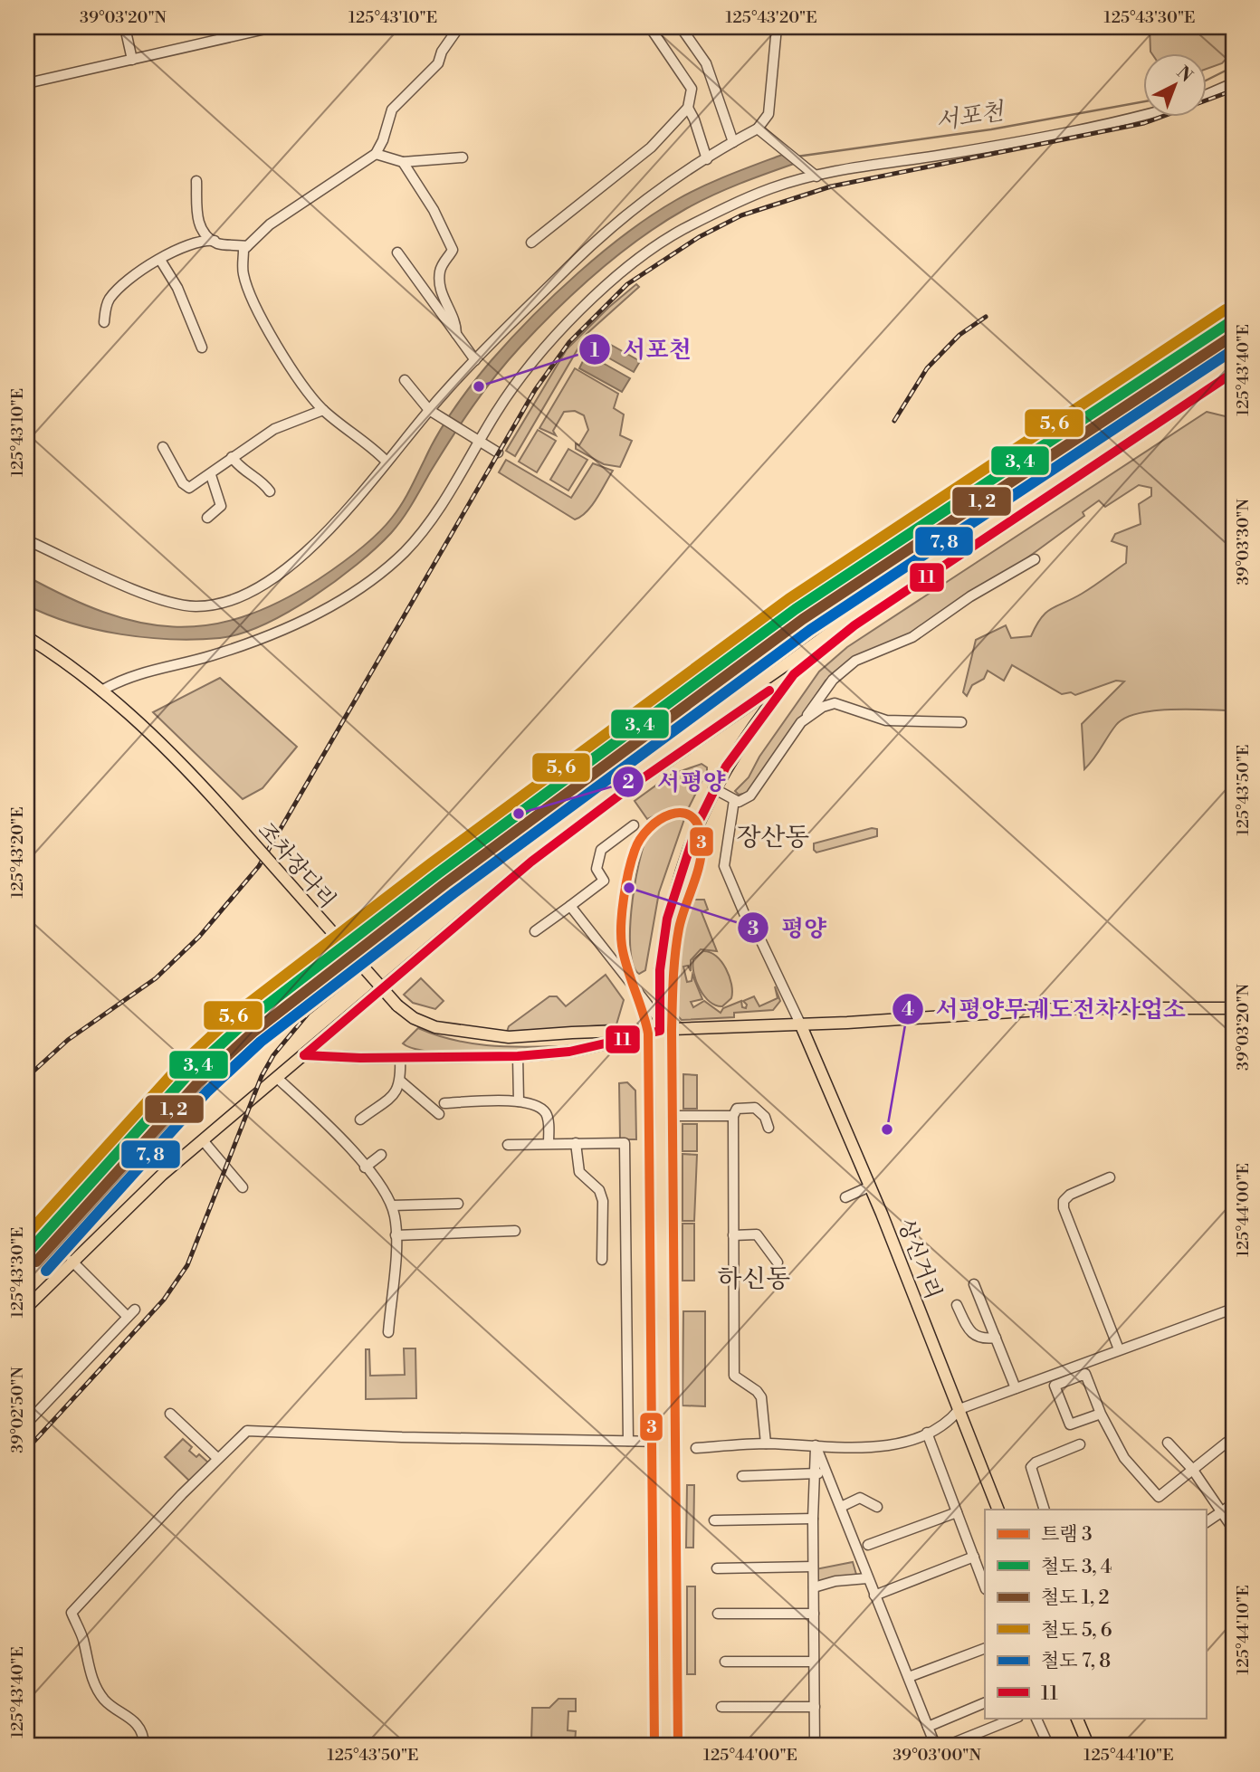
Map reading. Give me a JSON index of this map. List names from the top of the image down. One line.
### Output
{"streets":{"main road":["조차장다리","상신거리"]},"districts":["장산동","하신동"],"water":["서포천"],"places":["서포천","서평양","평양","서평양무궤도전차사업소"],"lines":["transit line 11","tram line 3"],"legend":["트램 3","철도 3, 4","철도 1, 2","철도 5, 6","철도 7, 8","11"],"north":"top right","coordinates":["39°03'20\"N","125°43'10\"E","125°43'20\"E","125°43'30\"E","125°43'40\"E","39°03'30\"N","125°43'50\"E","125°44'00\"E","39°02'50\"N","125°44'10\"E","39°03'00\"N"]}
